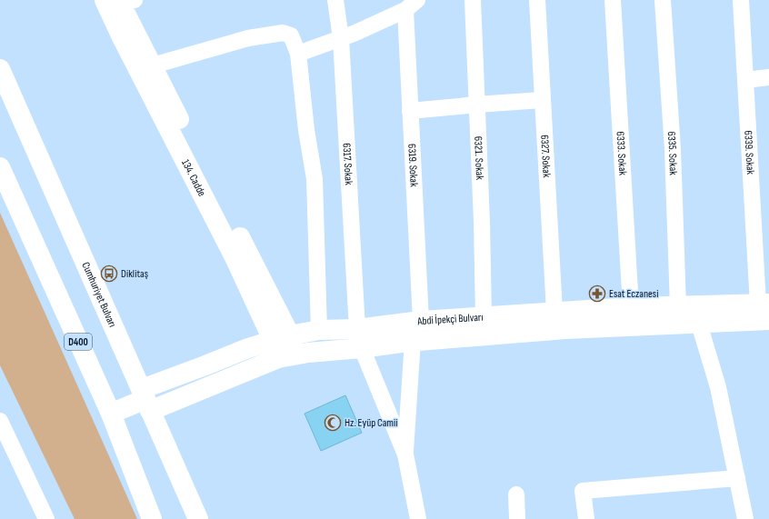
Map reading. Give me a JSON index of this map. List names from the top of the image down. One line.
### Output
{"streets":{"main road":["134. Cadde","Cumhuriyet Bulvarı","Abdi İpekçi Bulvarı","D400"],"street":["6335. Sokak","6339. Sokak","6333. Sokak","6327. Sokak","6321. Sokak","6317. Sokak","6319. Sokak"]},"crossings":[["6335. Sokak","Abdi İpekçi Bulvarı"],["6339. Sokak","Abdi İpekçi Bulvarı"],["6333. Sokak","Abdi İpekçi Bulvarı"],["6327. Sokak","Abdi İpekçi Bulvarı"],["6321. Sokak","Abdi İpekçi Bulvarı"],["6317. Sokak","Abdi İpekçi Bulvarı"],["6319. Sokak","Abdi İpekçi Bulvarı"],["134. Cadde","Abdi İpekçi Bulvarı"],["Cumhuriyet Bulvarı","Abdi İpekçi Bulvarı"],["Abdi İpekçi Bulvarı","D400"]],"places":{"bus stop":["Diklitaş"],"pharmacy":["Esat Eczanesi"],"mosque":["Hz. Eyüp Camii"]}}
